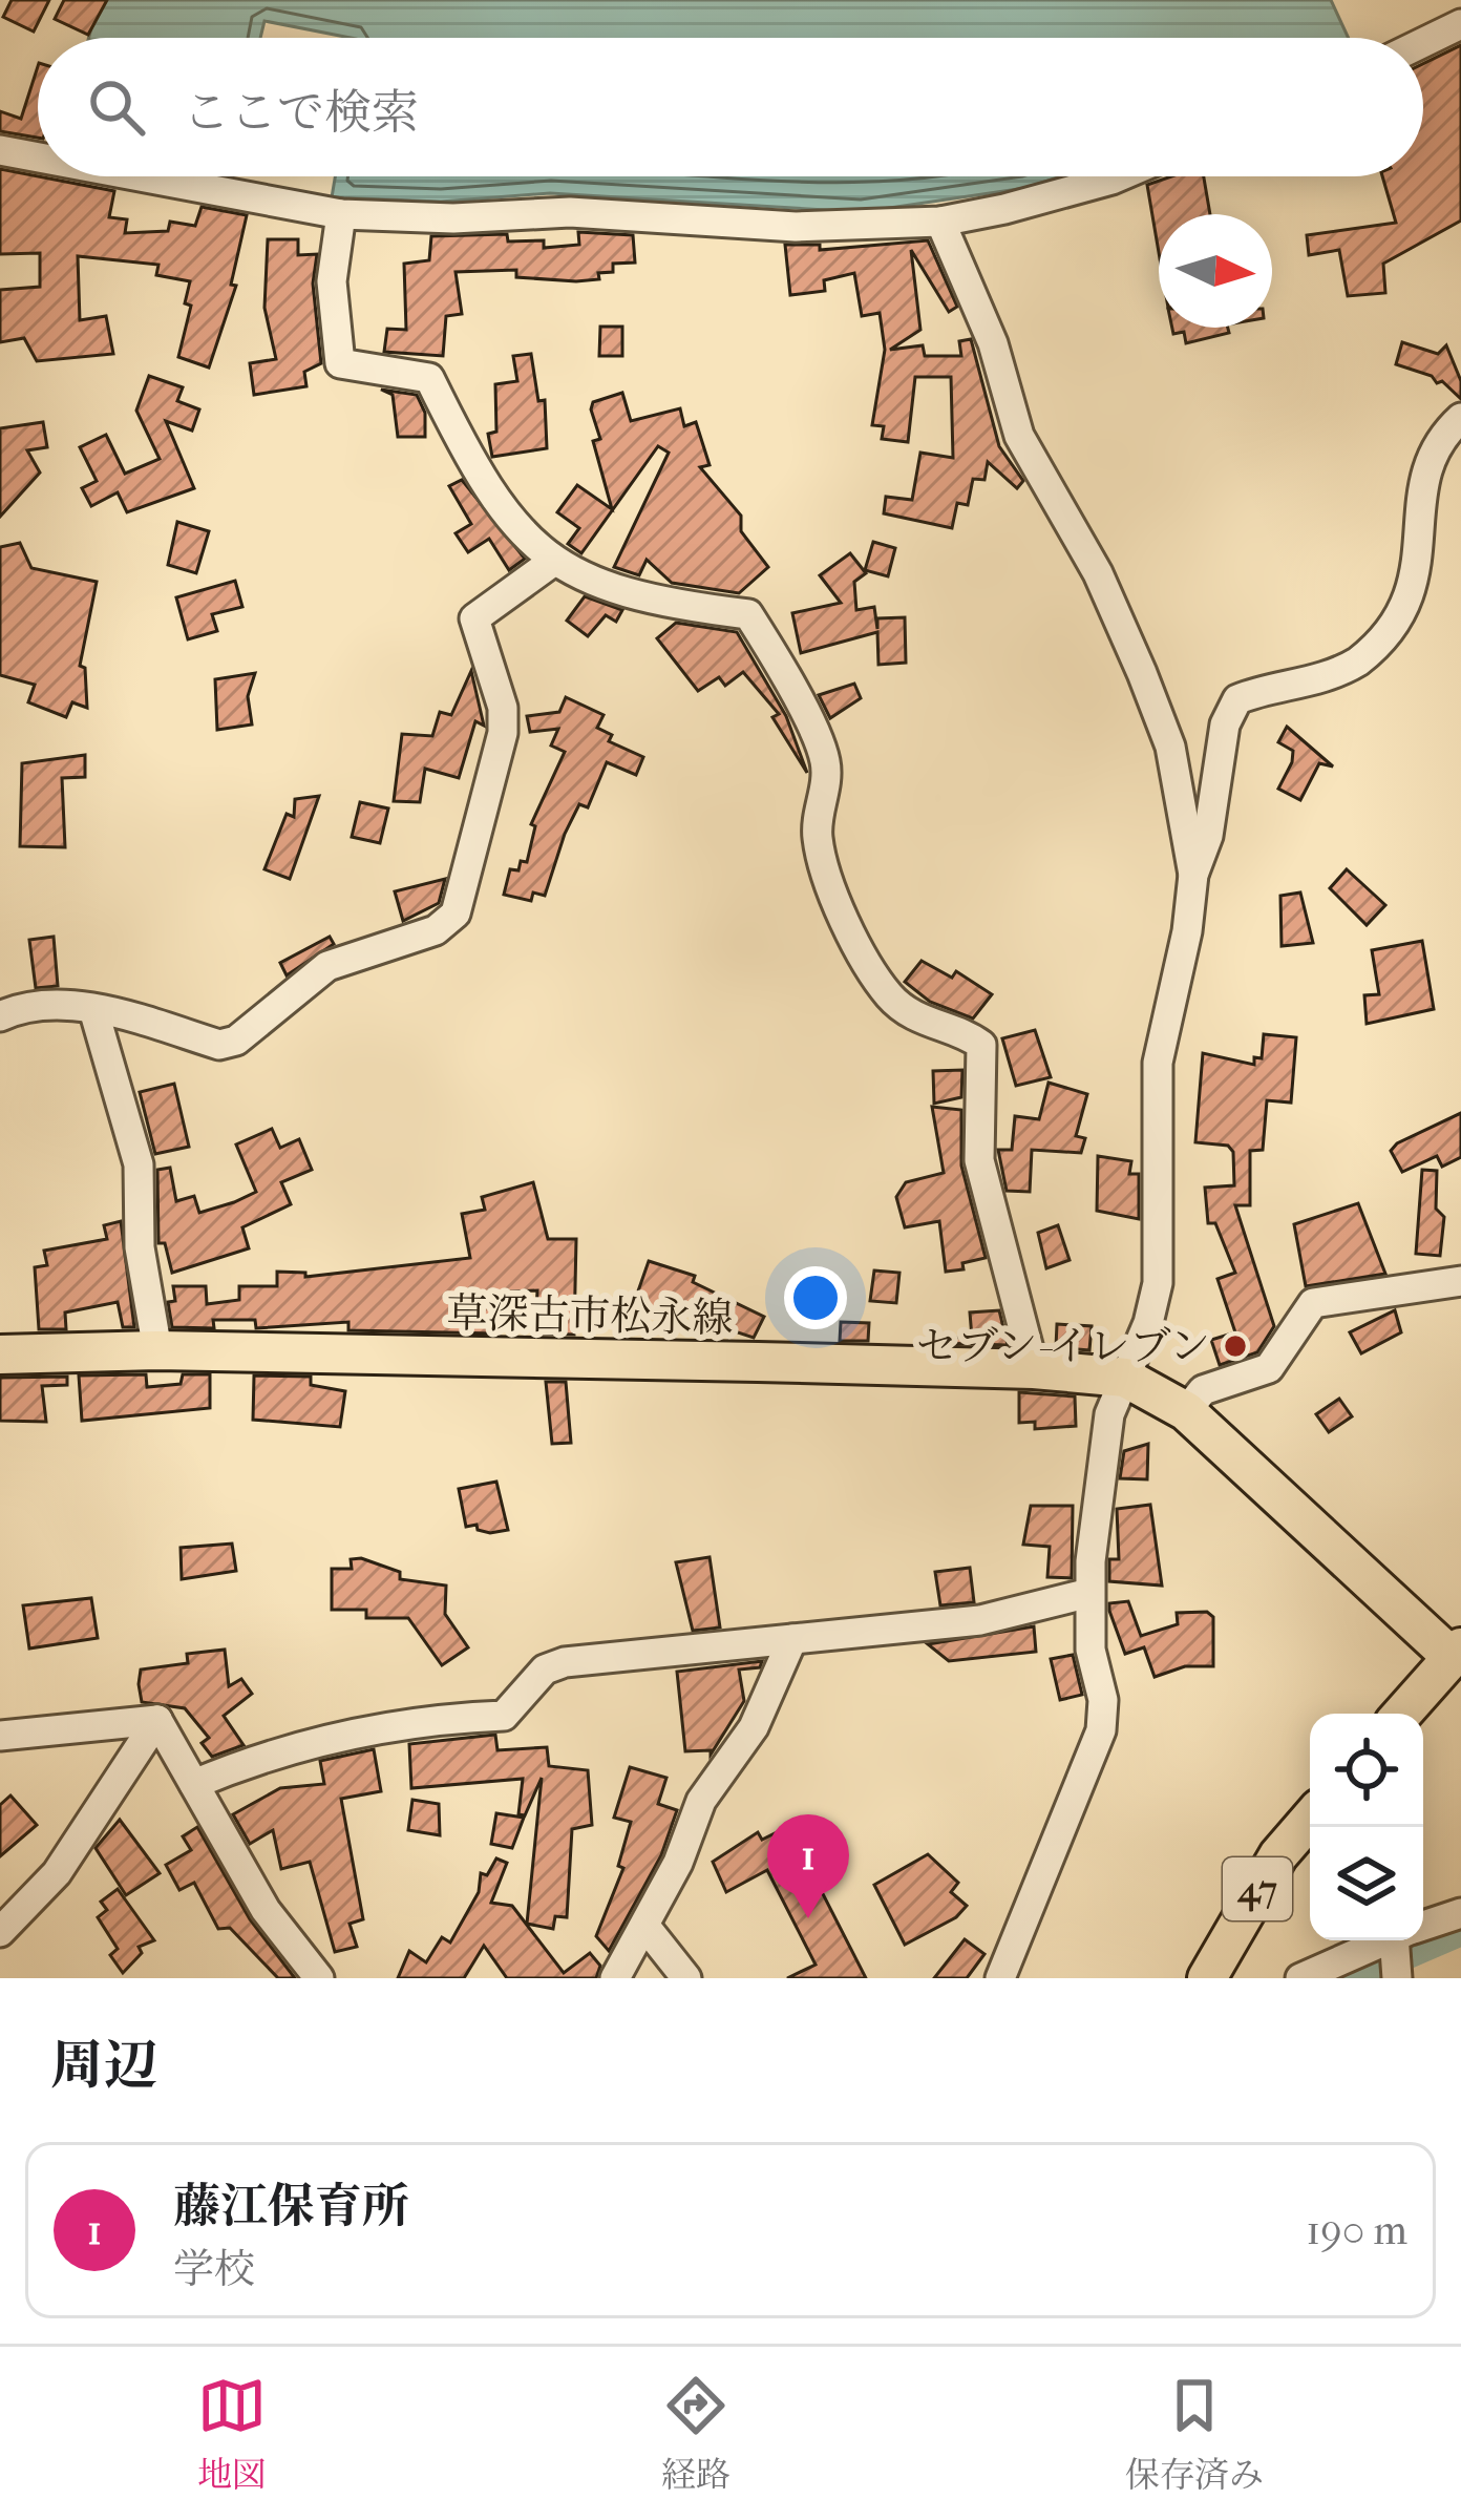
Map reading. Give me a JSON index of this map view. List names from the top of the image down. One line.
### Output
{"streets":{"main road":["草深古市松永線","47"]},"places":["セブン-イレブン"],"north":"right","page":{"search":"ここで検索","pins":"1","heading":"周辺","list":[{"mark":"1","name":"藤江保育所","note":"学校","value":"190 m"}],"nav":["地図","経路","保存済み"]}}
